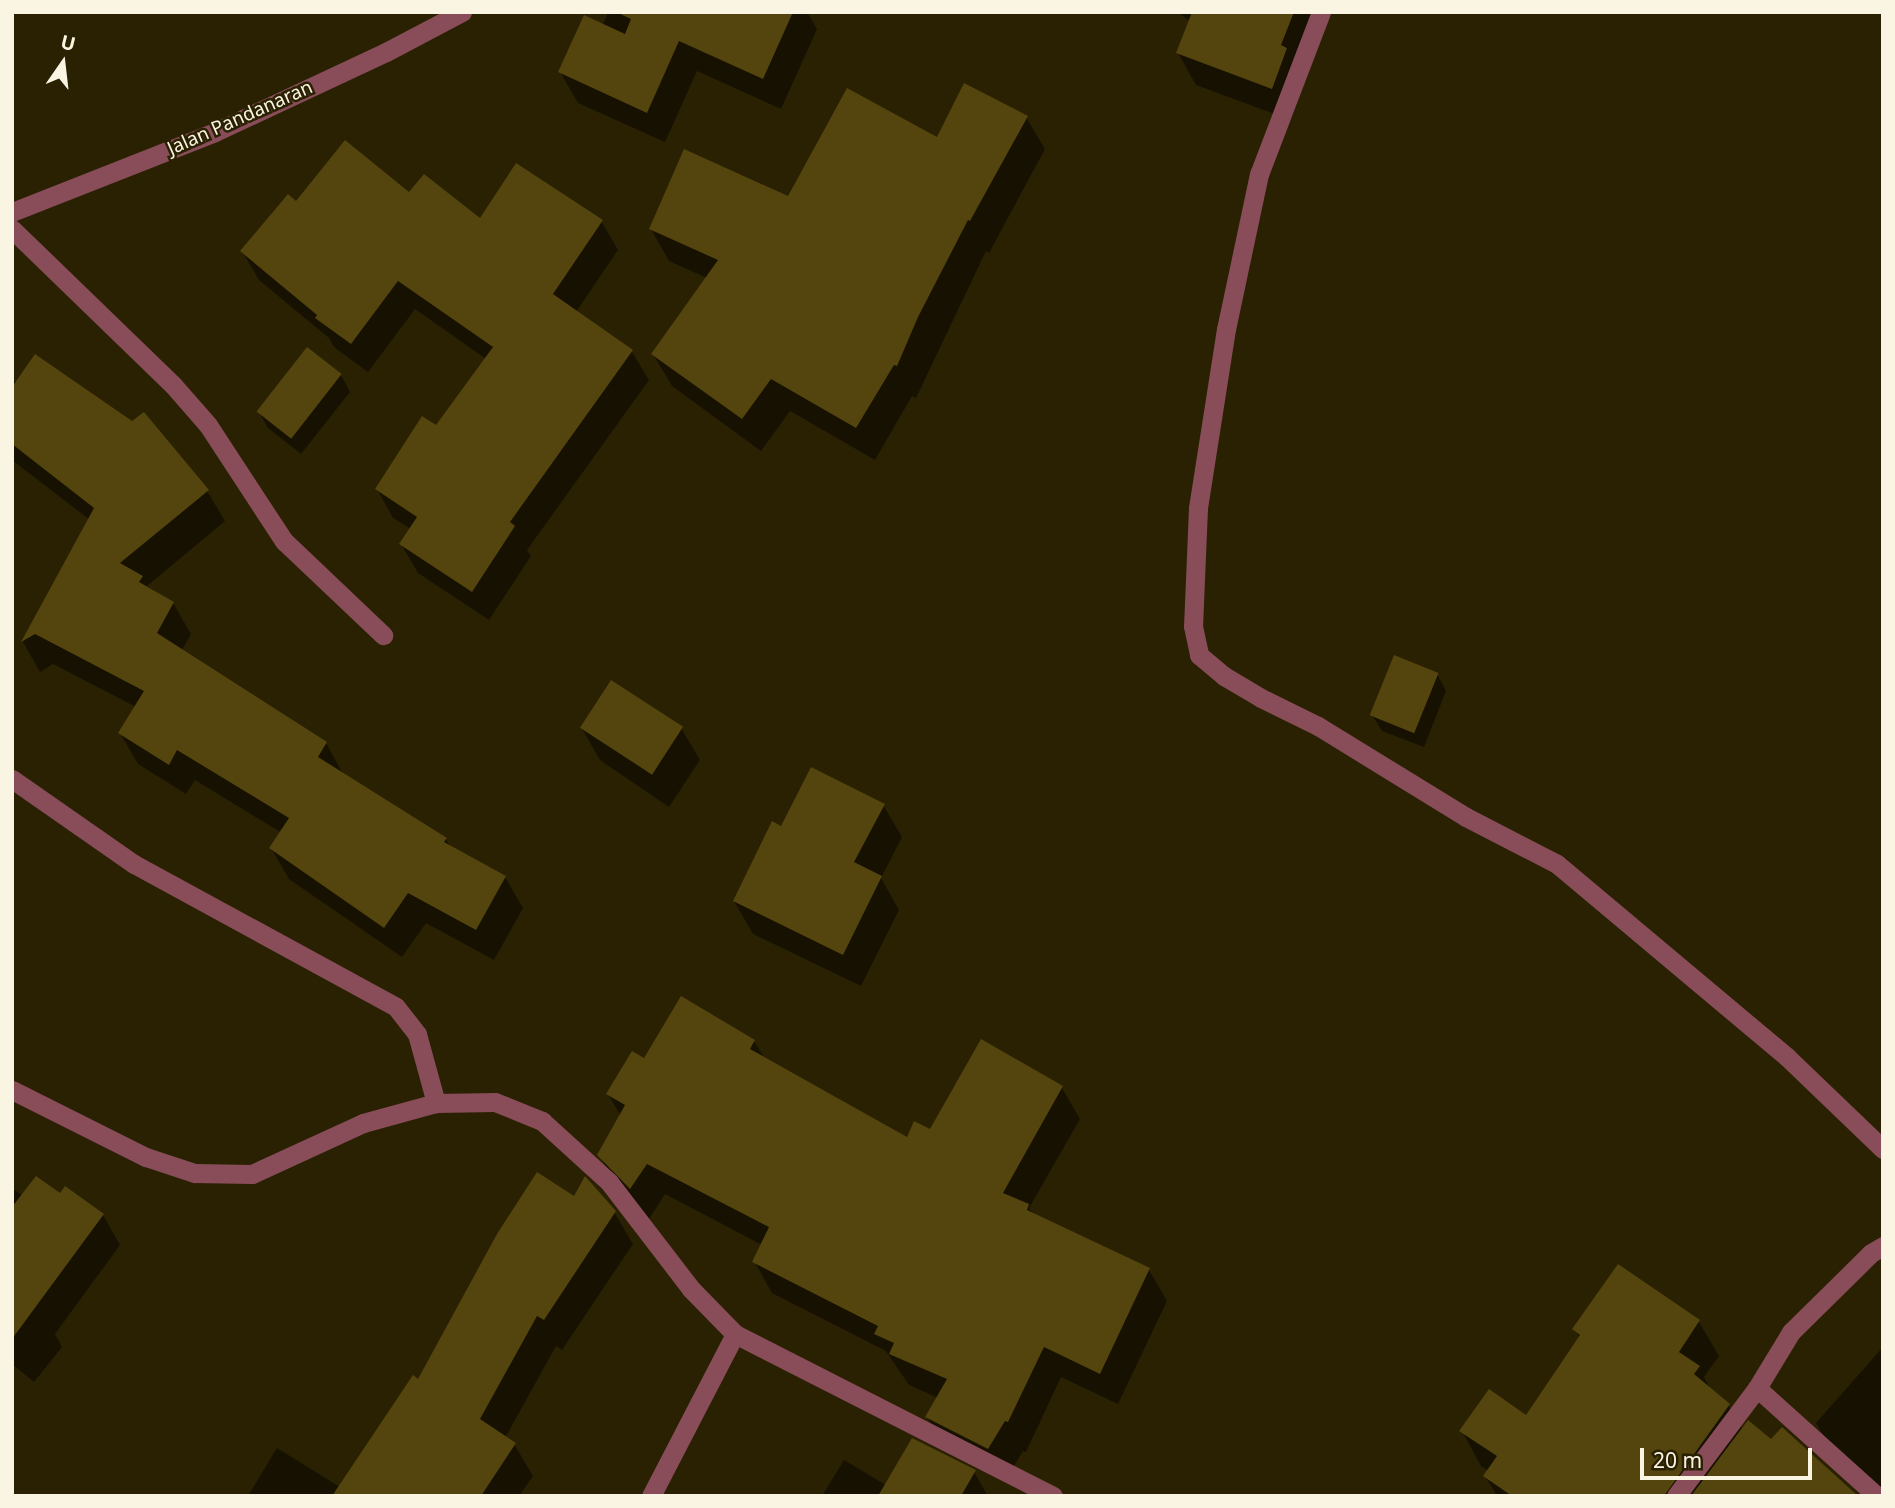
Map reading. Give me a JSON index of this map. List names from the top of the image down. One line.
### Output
{"streets":{"street":["Jalan Pandanaran"]},"scale_bar":"20 m","north":"top"}
